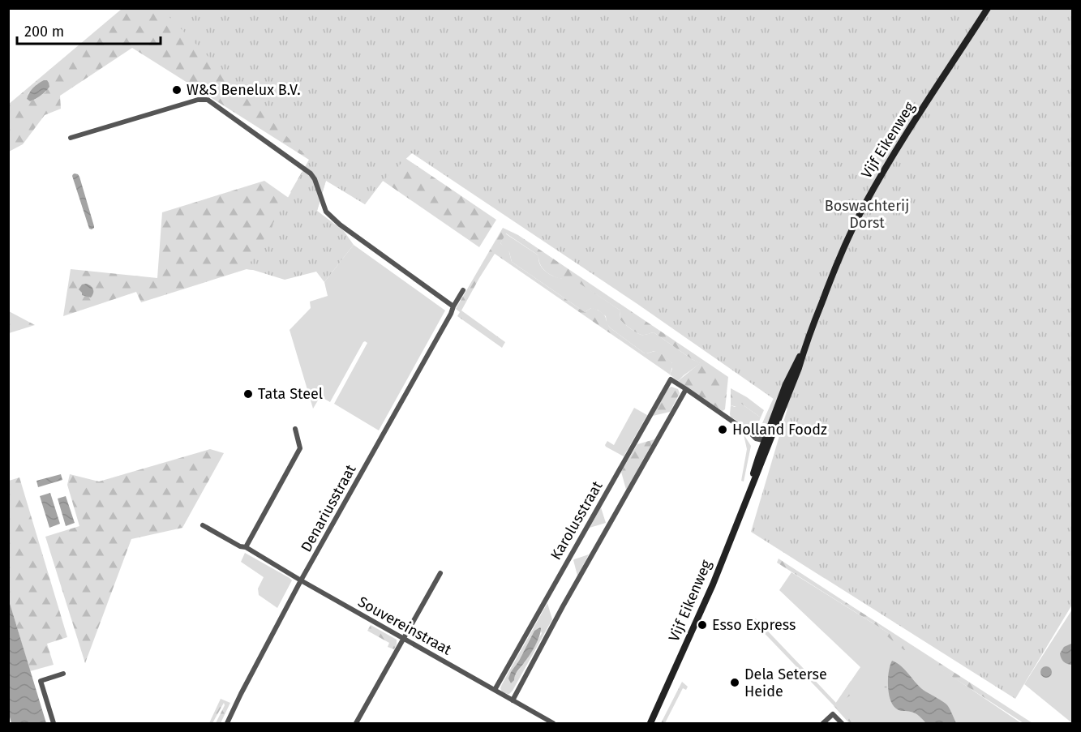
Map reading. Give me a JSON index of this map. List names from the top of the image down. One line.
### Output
{"streets":{"main road":["Vijf Eikenweg"],"street":["Denariusstraat","Karolusstraat","Souvereinstraat"]},"crossings":[["Vijf Eikenweg","Karolusstraat"],["Denariusstraat","Souvereinstraat"],["Karolusstraat","Souvereinstraat"]],"parks":["Boswachterij Dorst"],"places":["W&S Benelux B.V.","Tata Steel","Holland Foodz","Esso Express","Dela Seterse Heide"],"scale_bar":"200 m"}
